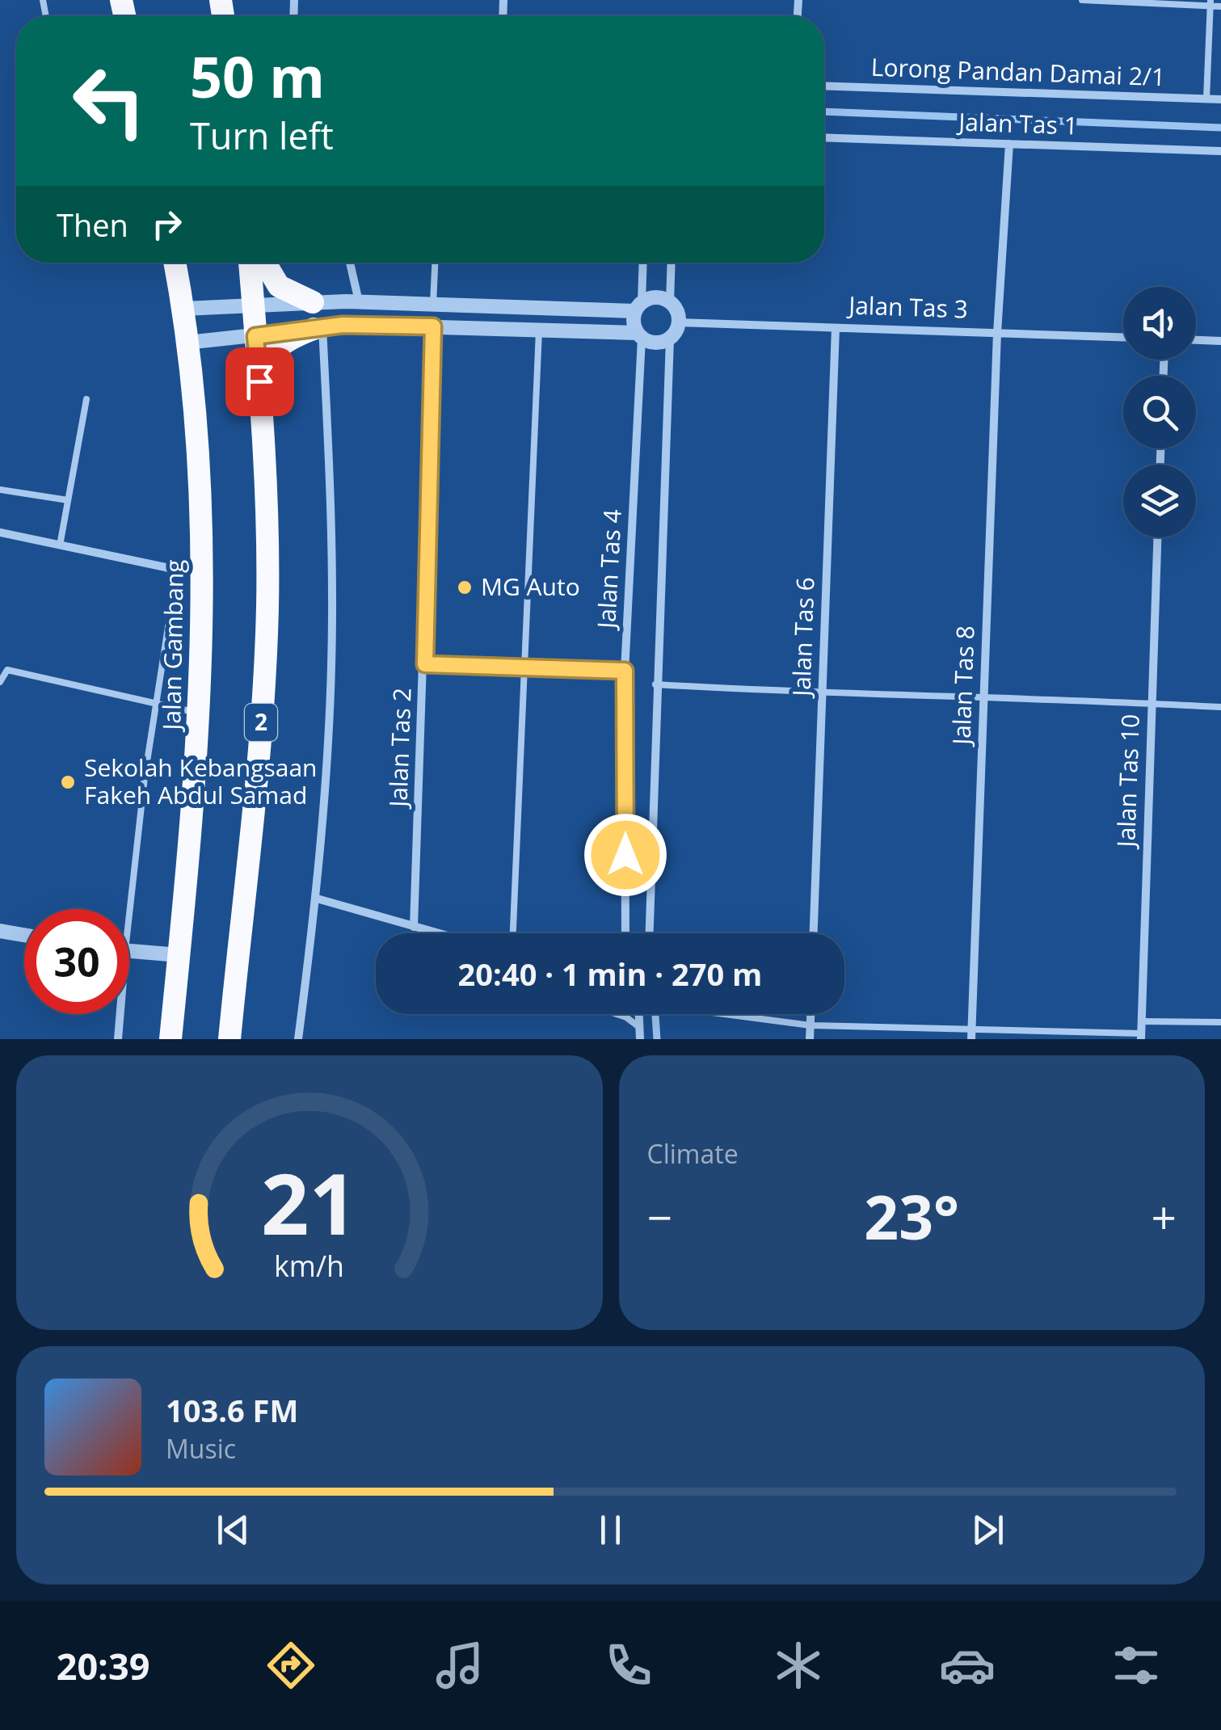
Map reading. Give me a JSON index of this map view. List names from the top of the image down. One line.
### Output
{"streets":{"highway":["Jalan Gambang","2"],"street":["Lorong Pandan Damai 2/1","Jalan Tas 1","Jalan Tas 3","Jalan Tas 4","Jalan Tas 6","Jalan Tas 8","Jalan Tas 2","Jalan Tas 10"]},"crossings":[["Jalan Tas 1","Jalan Tas 8"],["Jalan Tas 3","Jalan Tas 4"],["Jalan Tas 3","Jalan Tas 6"],["Jalan Tas 3","Jalan Tas 8"]],"places":["MG Auto","Sekolah Kebangsaan Fakeh Abdul Samad"],"page":{"turn":["50 m","Turn left"],"then":"Then","limit":"30","trip":"20:40 · 1 min · 270 m","tile":"Climate","heat":["−","23°","+"],"song":["103.6 FM","Music"],"tabs":"20:39","gauge":["21","km/h"]}}
